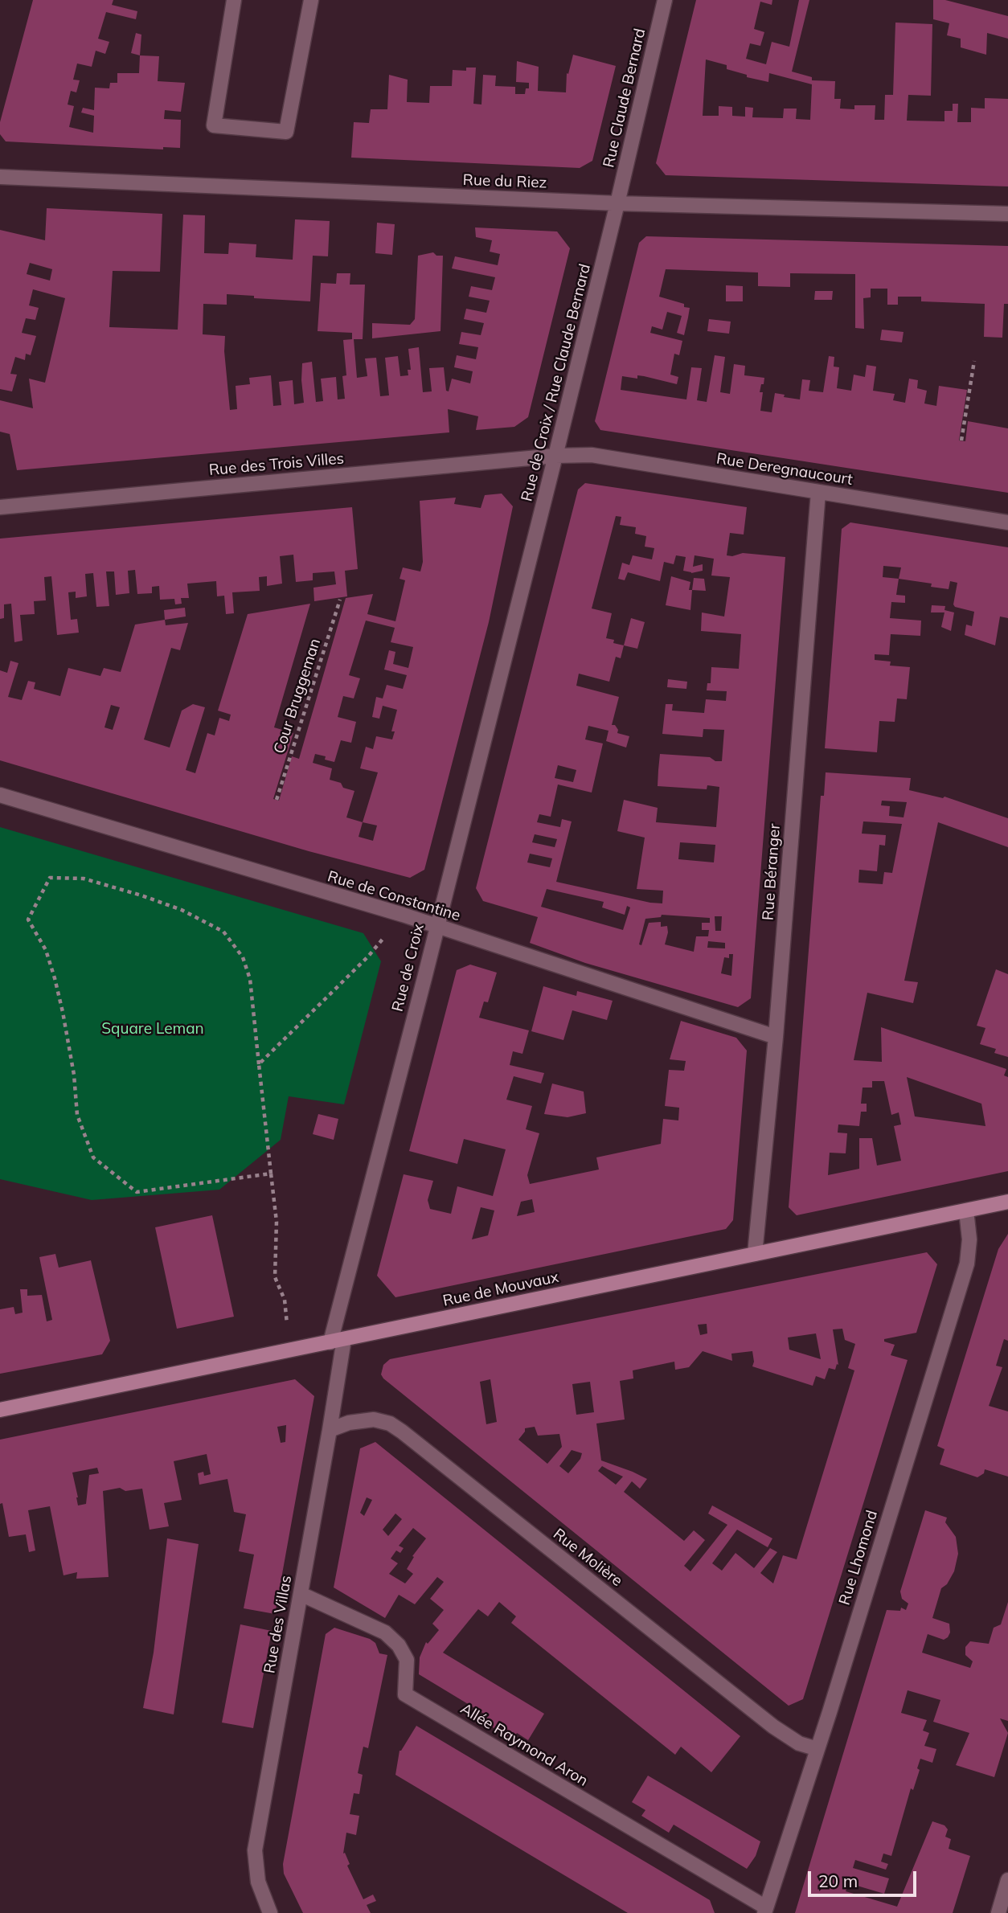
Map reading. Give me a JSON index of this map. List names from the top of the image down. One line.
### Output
{"streets":{"main road":["Rue de Mouvaux"],"street":["Rue Claude Bernard","Rue du Riez","Rue de Croix / Rue Claude Bernard","Rue des Trois Villes","Rue Deregnaucourt","Rue Béranger","Rue de Constantine","Rue de Croix","Rue Molière","Rue Lhomond","Rue des Villas","Allée Raymond Aron"],"path":["Cour Bruggeman"]},"crossings":[["Rue Claude Bernard","Rue du Riez"],["Rue Claude Bernard","Rue de Croix / Rue Claude Bernard"],["Rue du Riez","Rue de Croix / Rue Claude Bernard"],["Rue de Croix / Rue Claude Bernard","Rue des Trois Villes"],["Rue de Croix / Rue Claude Bernard","Rue Deregnaucourt"],["Rue de Croix / Rue Claude Bernard","Rue de Croix"],["Rue des Trois Villes","Rue Deregnaucourt"],["Rue Deregnaucourt","Rue Béranger"],["Rue Béranger","Rue de Constantine"],["Rue Béranger","Rue de Mouvaux"],["Rue de Constantine","Rue de Croix"],["Rue de Croix","Rue de Mouvaux"],["Rue de Croix","Rue des Villas"],["Rue de Mouvaux","Rue Lhomond"],["Rue de Mouvaux","Rue des Villas"],["Rue Molière","Rue Lhomond"],["Rue Molière","Rue des Villas"],["Rue Lhomond","Allée Raymond Aron"],["Rue des Villas","Allée Raymond Aron"]],"parks":["Square Leman"],"scale_bar":"20 m"}
